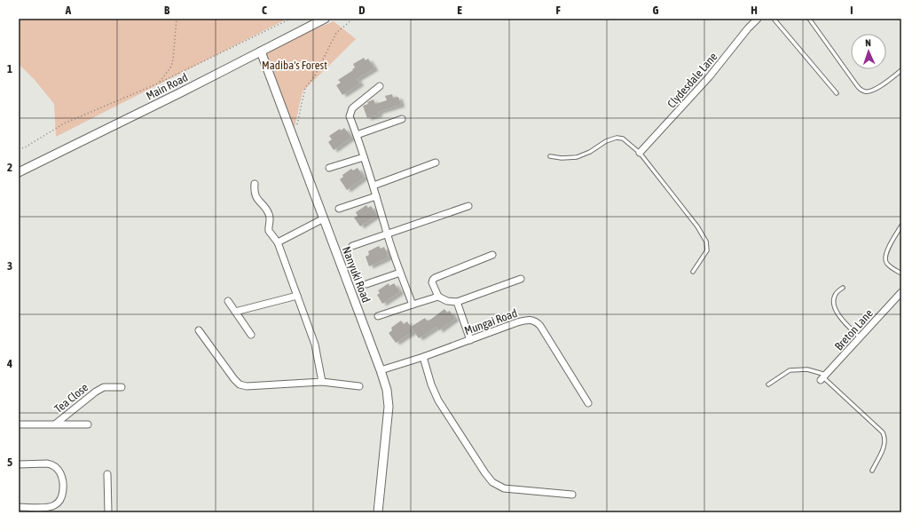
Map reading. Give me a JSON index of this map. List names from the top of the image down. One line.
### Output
{"streets":{"street":["Clydesdale Lane","Main Road","Nanyuki Road","Mungai Road","Breton Lane","Tea Close"]},"crossings":[["Main Road","Nanyuki Road"],["Nanyuki Road","Mungai Road"]],"parks":["Madiba's Forest"],"north":"top","grid":{"columns":["A","B","C","D","E","F","G","H","I"],"rows":["1","2","3","4","5"]}}
